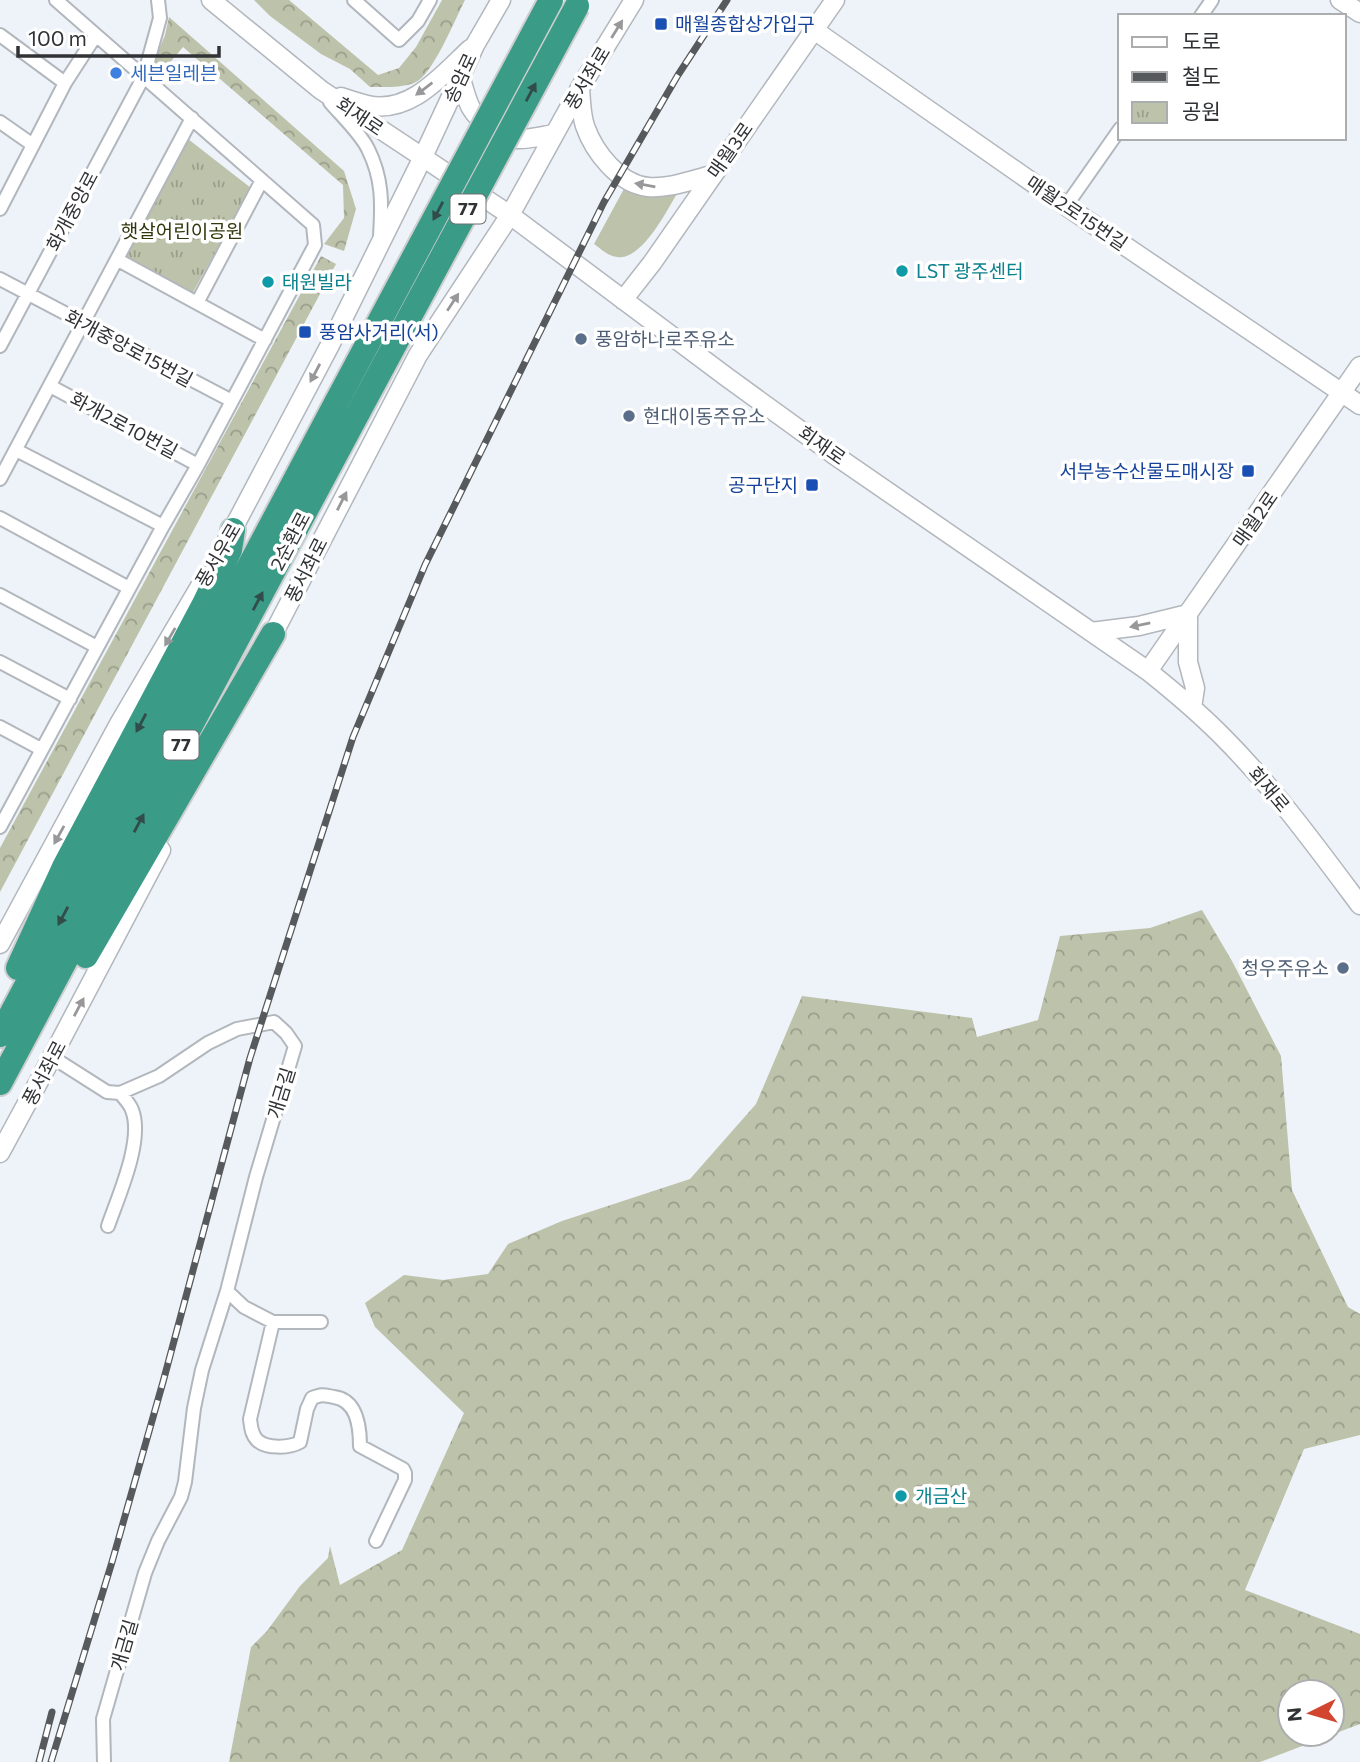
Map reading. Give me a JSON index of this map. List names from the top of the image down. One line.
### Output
{"streets":{"highway":["77","2순환로"],"street":["송암로","풍서좌로","회재로","매월3로","화개중앙로","매월2로15번길","화개중앙로15번길","화개2로10번길","매월2로","풍서우로","개금길"]},"crossings":[["송암로","회재로"],["송암로","풍서우로"],["풍서좌로","회재로"],["회재로","매월3로"],["회재로","매월2로"],["회재로","풍서우로"],["매월3로","매월2로15번길"],["화개중앙로","화개중앙로15번길"],["매월2로15번길","매월2로"],["화개중앙로15번길","화개2로10번길"]],"parks":["햇살어린이공원"],"places":{"transit":["매월종합상가입구","풍암사거리(서)","서부농수산물도매시장","공구단지"],"other":["세븐일레븐","LST 광주센터","태원빌라","풍암하나로주유소","현대이동주유소","청우주유소","개금산"]},"legend":["도로","철도","공원"],"scale_bar":"100 m","north":"left"}
